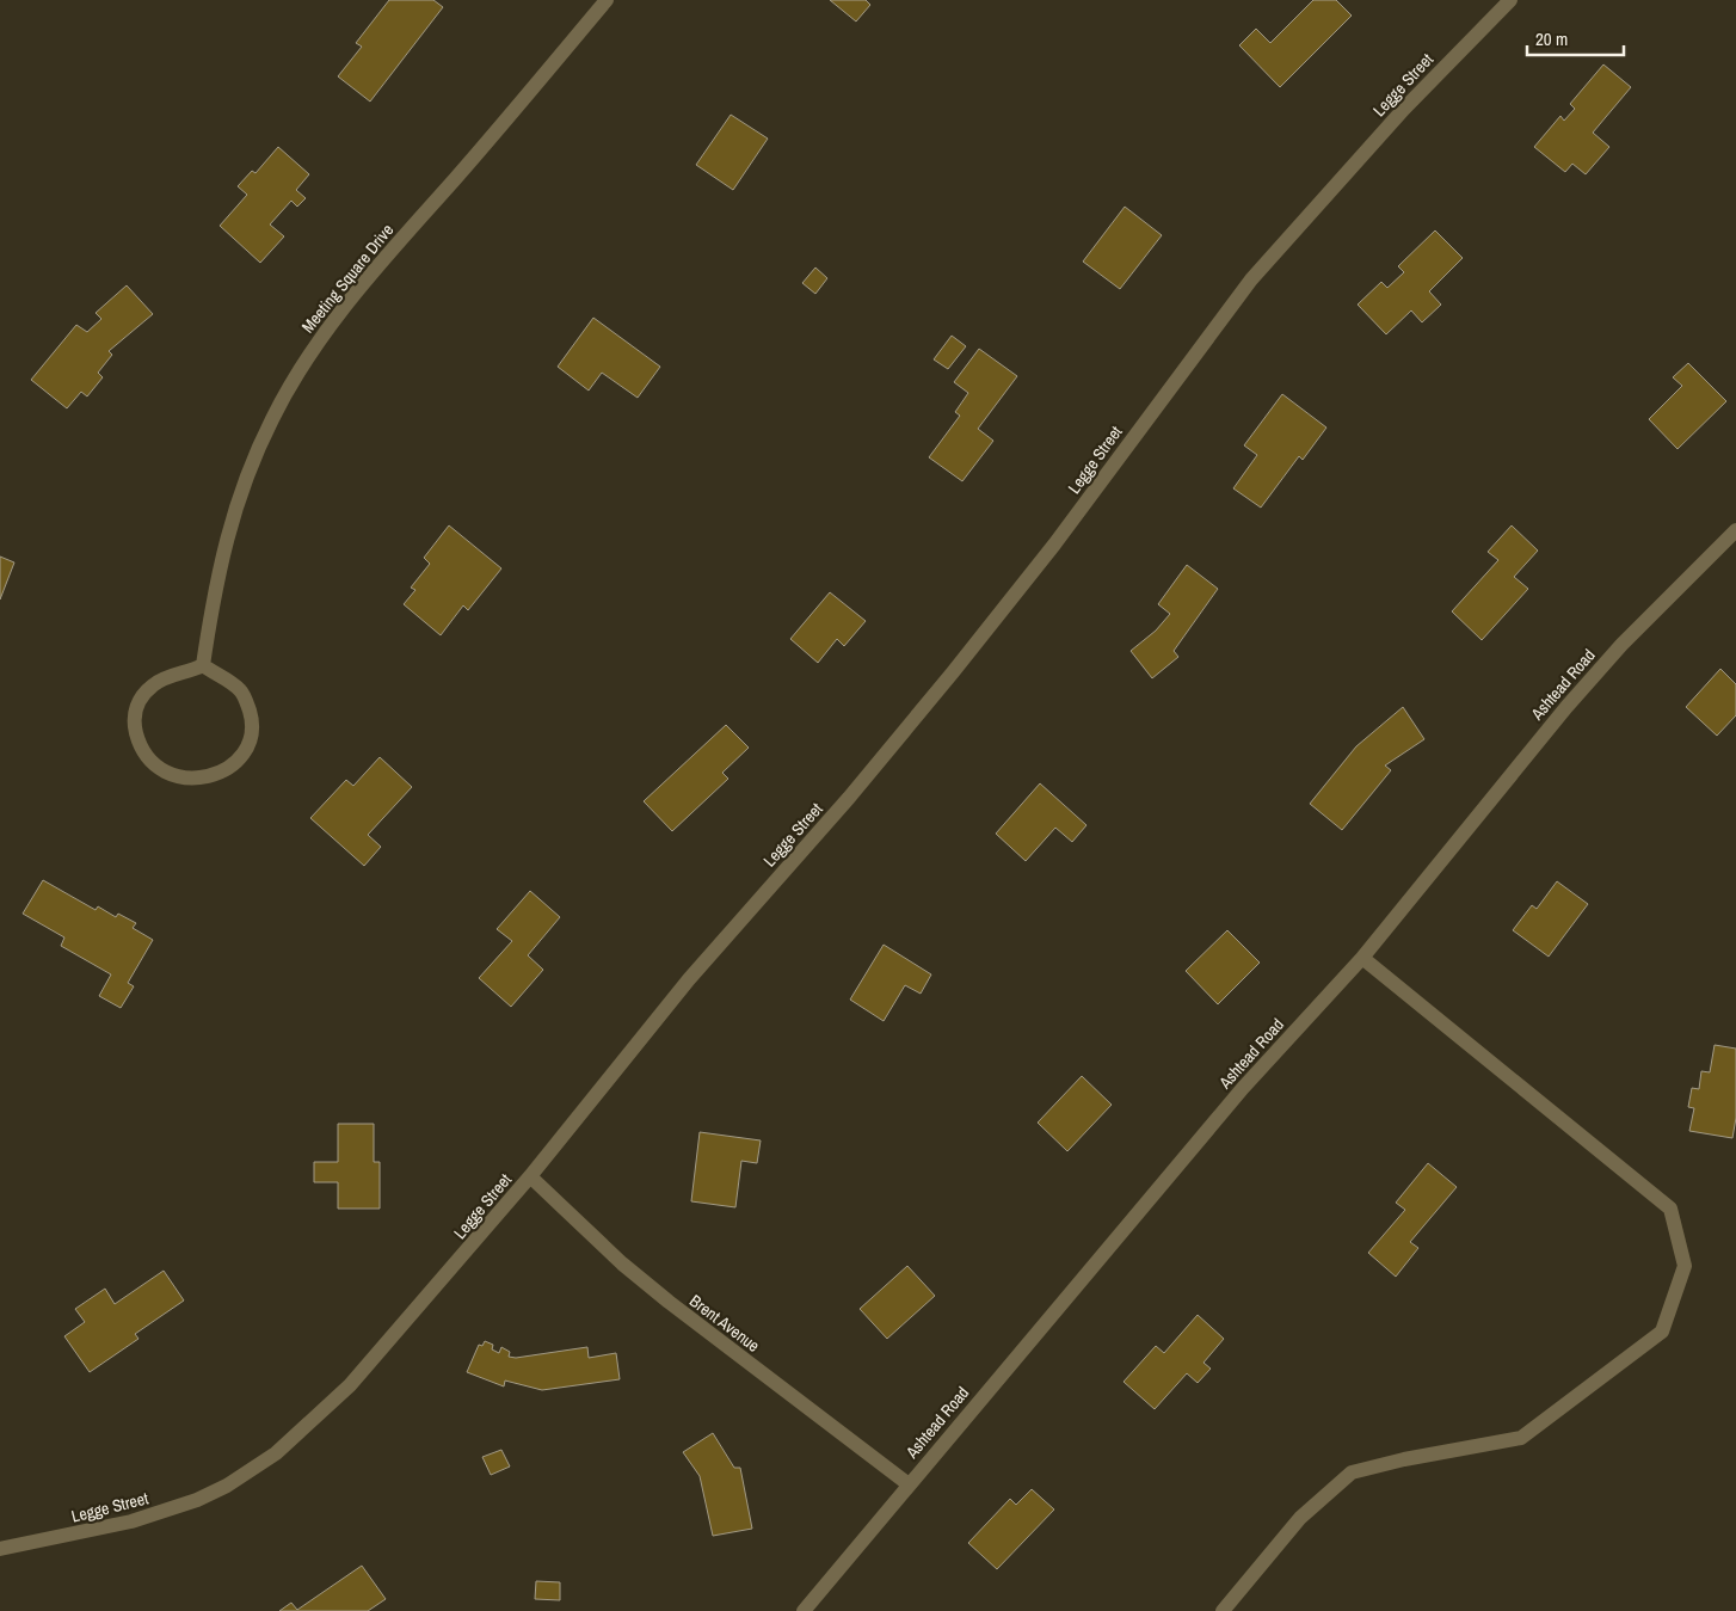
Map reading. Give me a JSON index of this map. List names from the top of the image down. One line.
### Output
{"streets":{"street":["Legge Street","Meeting Square Drive","Ashtead Road","Brent Avenue"]},"crossings":[["Legge Street","Brent Avenue"],["Ashtead Road","Brent Avenue"]],"scale_bar":"20 m"}
